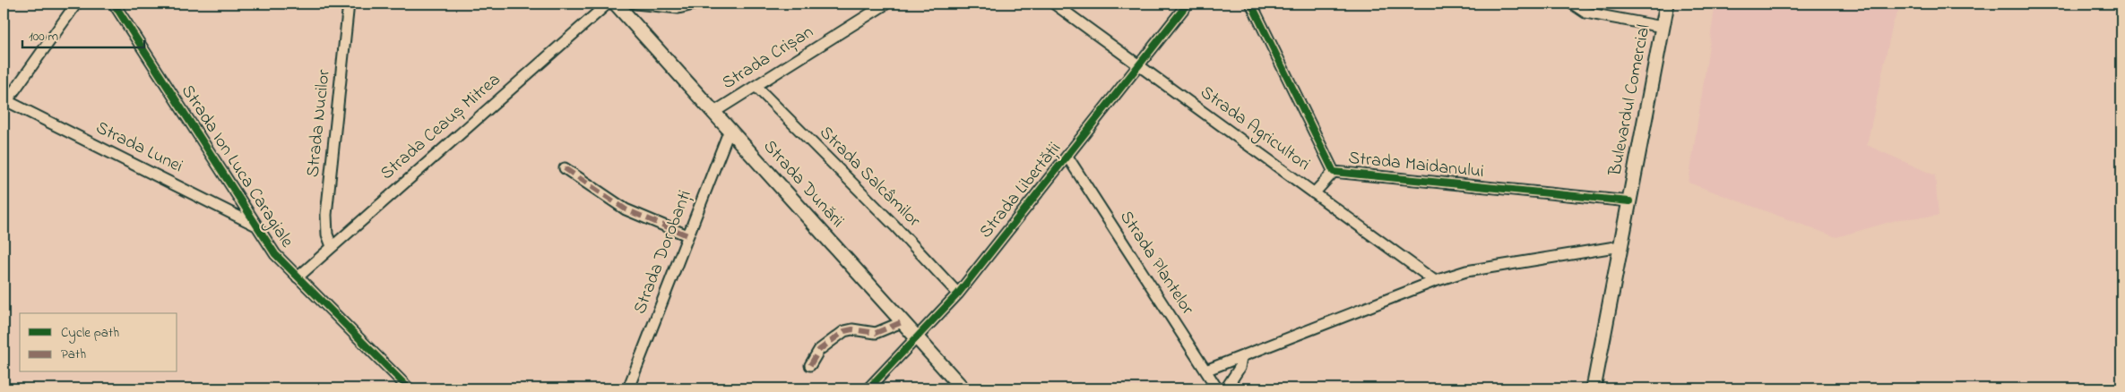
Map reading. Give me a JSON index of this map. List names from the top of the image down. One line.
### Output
{"streets":{"main road":["Bulevardul Comercial","Strada Dunării"],"street":["Strada Crișan","Strada Nucilor","Strada Ceauș Mitrea","Strada Agricultori","Strada Lunei","Strada Maidanului","Strada Ion Luca Caragiale","Strada Salcâmilor","Strada Libertății","Strada Dorobanți","Strada Plantelor"]},"crossings":[["Strada Crișan","Strada Salcâmilor"],["Strada Crișan","Strada Dunării"],["Bulevardul Comercial","Strada Maidanului"],["Strada Nucilor","Strada Ceauș Mitrea"],["Strada Ceauș Mitrea","Strada Ion Luca Caragiale"],["Strada Agricultori","Strada Libertății"],["Strada Lunei","Strada Ion Luca Caragiale"],["Strada Salcâmilor","Strada Libertății"],["Strada Dunării","Strada Libertății"],["Strada Dunării","Strada Dorobanți"],["Strada Libertății","Strada Plantelor"]],"legend":["Cycle path","Path"],"scale_bar":"100 m"}
